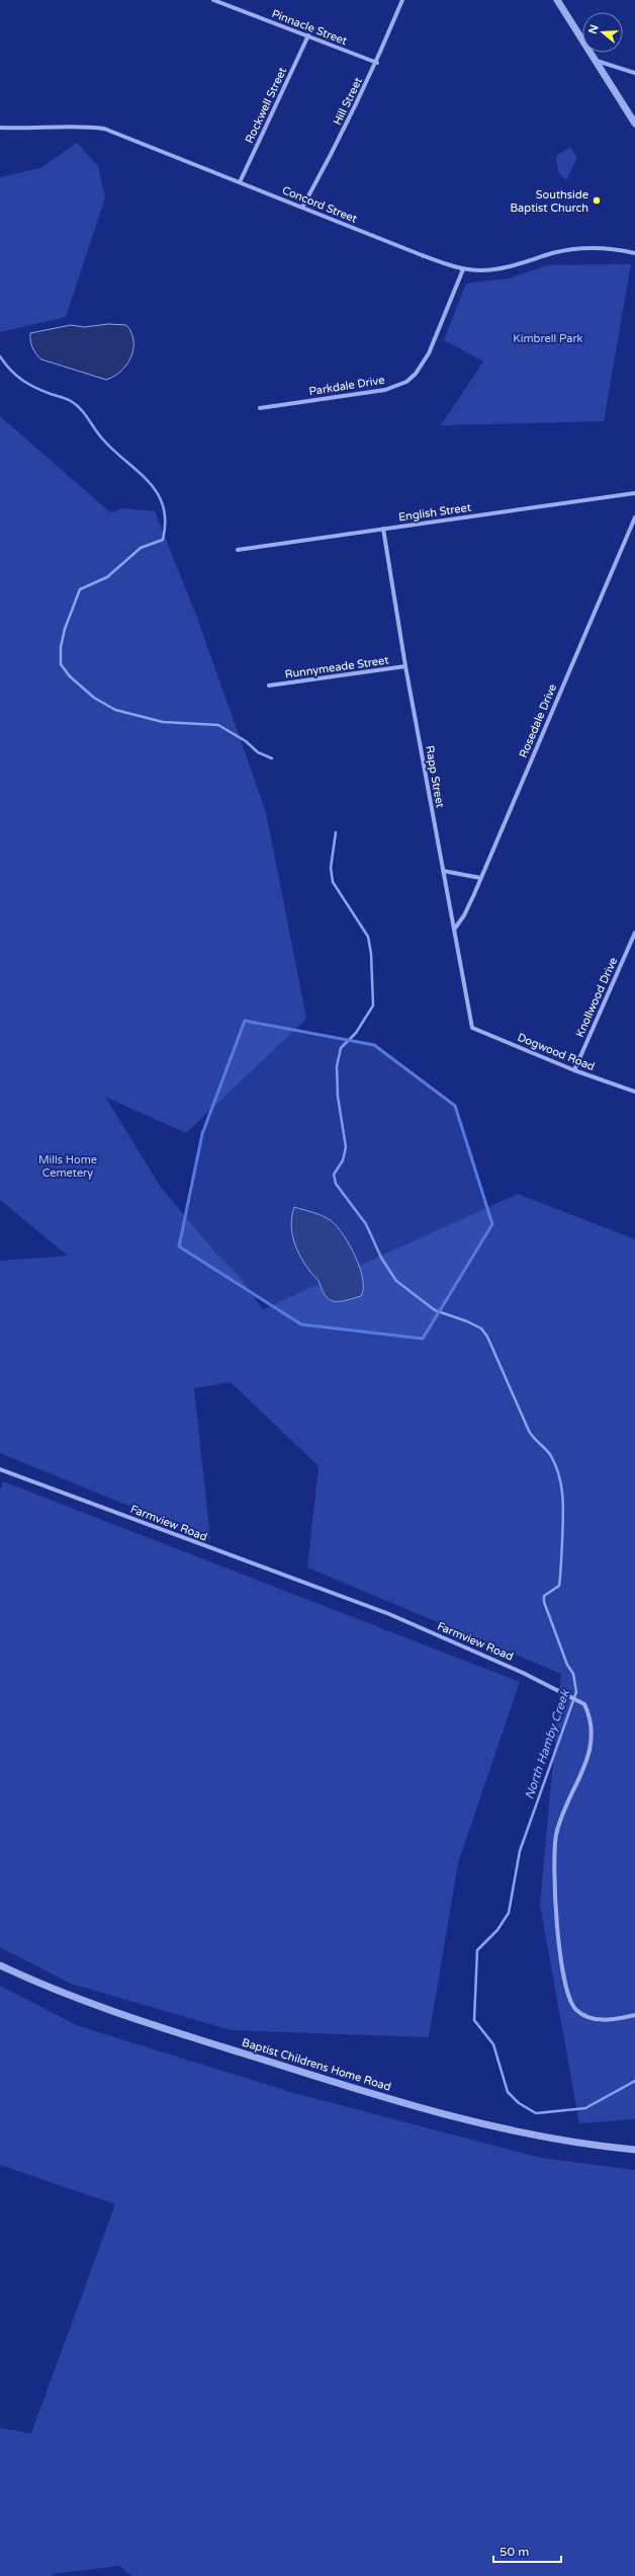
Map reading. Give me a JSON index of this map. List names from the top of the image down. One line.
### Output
{"streets":{"street":["Pinnacle Street","Hill Street","Rockwell Street","Concord Street","Parkdale Drive","English Street","Runnymeade Street","Rosedale Drive","Rapp Street","Knollwood Drive","Dogwood Road","Farmview Road","Baptist Childrens Home Road"]},"crossings":[["Pinnacle Street","Hill Street"],["Pinnacle Street","Rockwell Street"],["Hill Street","Concord Street"],["Rockwell Street","Concord Street"],["Concord Street","Parkdale Drive"],["English Street","Rapp Street"],["Runnymeade Street","Rapp Street"],["Rosedale Drive","Rapp Street"],["Rapp Street","Dogwood Road"],["Knollwood Drive","Dogwood Road"]],"water":["North Hamby Creek"],"parks":["Kimbrell Park","Mills Home Cemetery"],"places":["Southside Baptist Church"],"scale_bar":"50 m","north":"left"}
